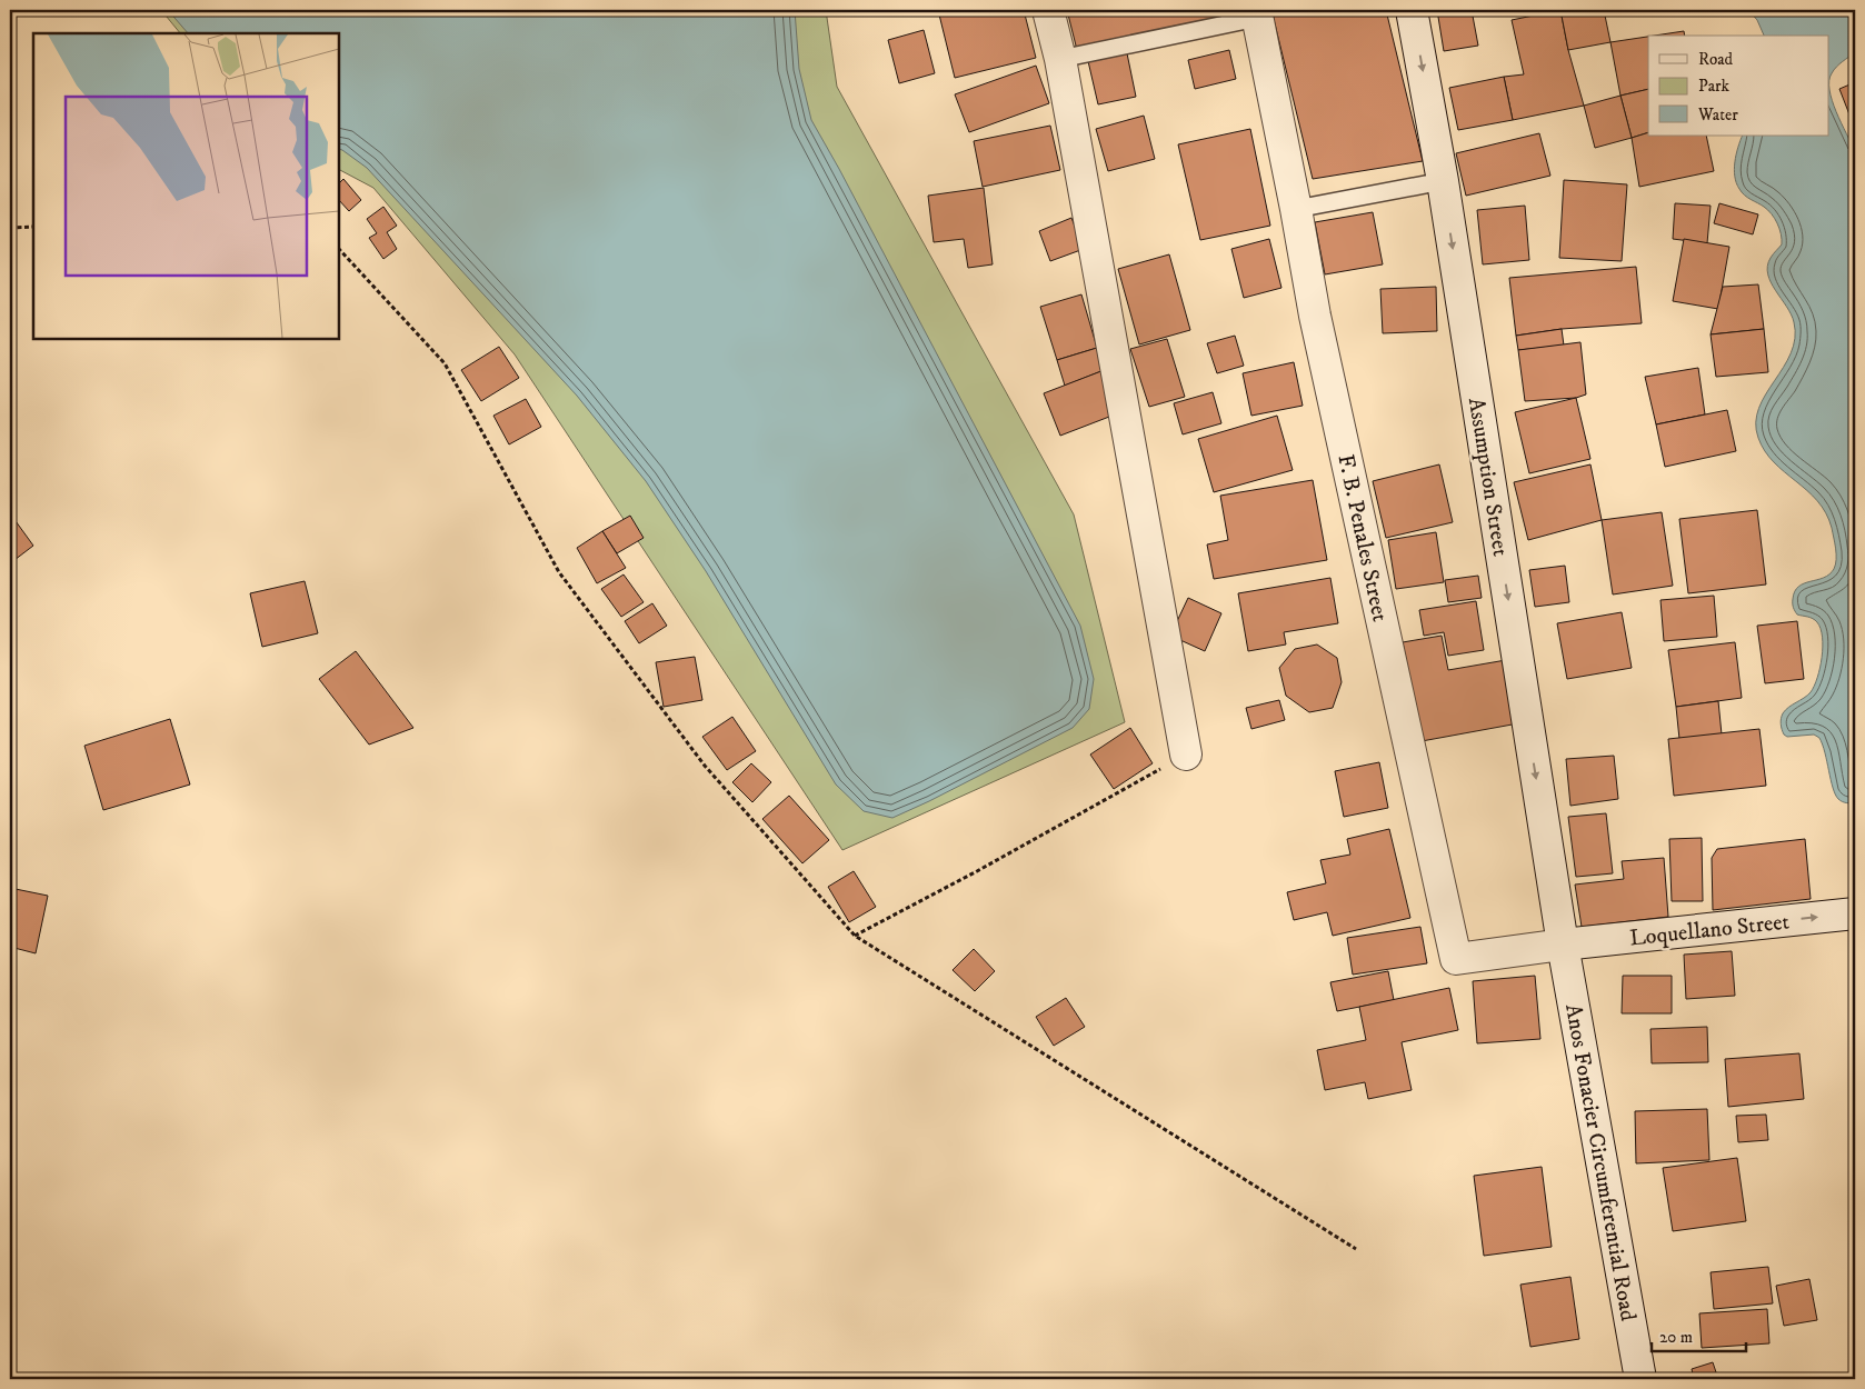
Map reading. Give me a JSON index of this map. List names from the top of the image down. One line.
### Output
{"streets":{"street":["Assumption Street","F. B. Penales Street","Loquellano Street","Anos Fonacier Circumferential Road"]},"crossings":[["Assumption Street","F. B. Penales Street"],["Assumption Street","Loquellano Street"],["Assumption Street","Anos Fonacier Circumferential Road"],["F. B. Penales Street","Loquellano Street"],["F. B. Penales Street","Anos Fonacier Circumferential Road"],["Loquellano Street","Anos Fonacier Circumferential Road"]],"one_way":["Assumption Street","Loquellano Street"],"legend":["Road","Park","Water"],"scale_bar":"20 m"}
